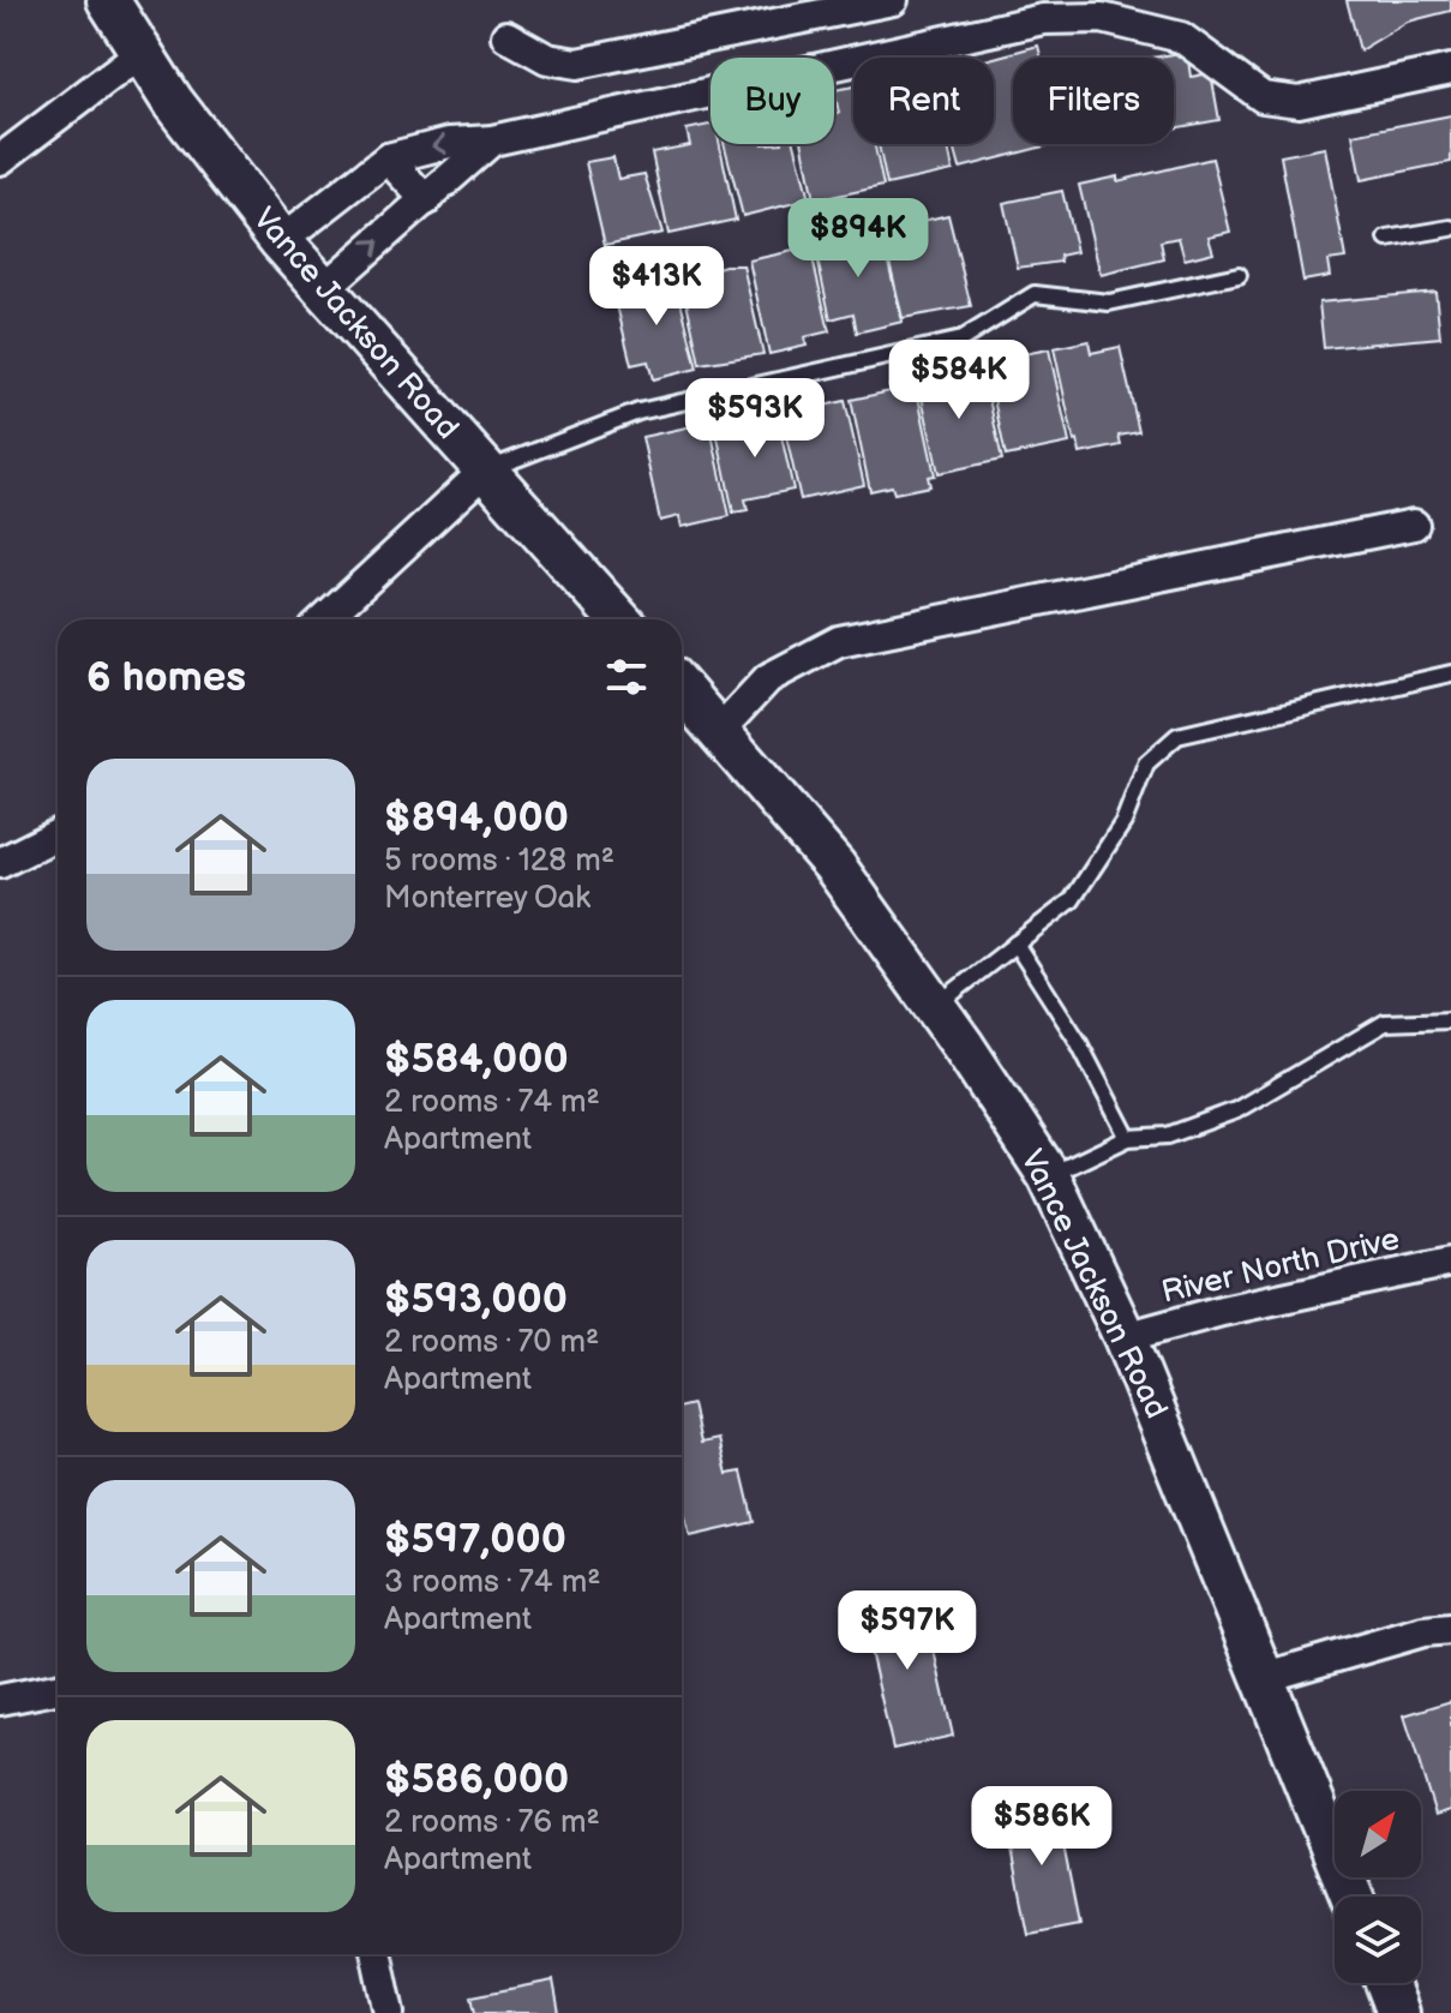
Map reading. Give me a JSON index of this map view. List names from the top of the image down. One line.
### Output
{"streets":{"main road":["Vance Jackson Road"],"street":["River North Drive"]},"crossings":[["Vance Jackson Road","River North Drive"]],"north":"top right","page":{"chip":["Buy","Rent","Filters"],"price":["$894K","$413K","$584K","$593K","$597K","$586K"],"heading":"6 homes","list":[{"name":"$894,000","note":"5 rooms · 128 m² · Monterrey Oak"},{"name":"$584,000","note":"2 rooms · 74 m² · Apartment"},{"name":"$593,000","note":"2 rooms · 70 m² · Apartment"},{"name":"$597,000","note":"3 rooms · 74 m² · Apartment"},{"name":"$586,000","note":"2 rooms · 76 m² · Apartment"}]}}
